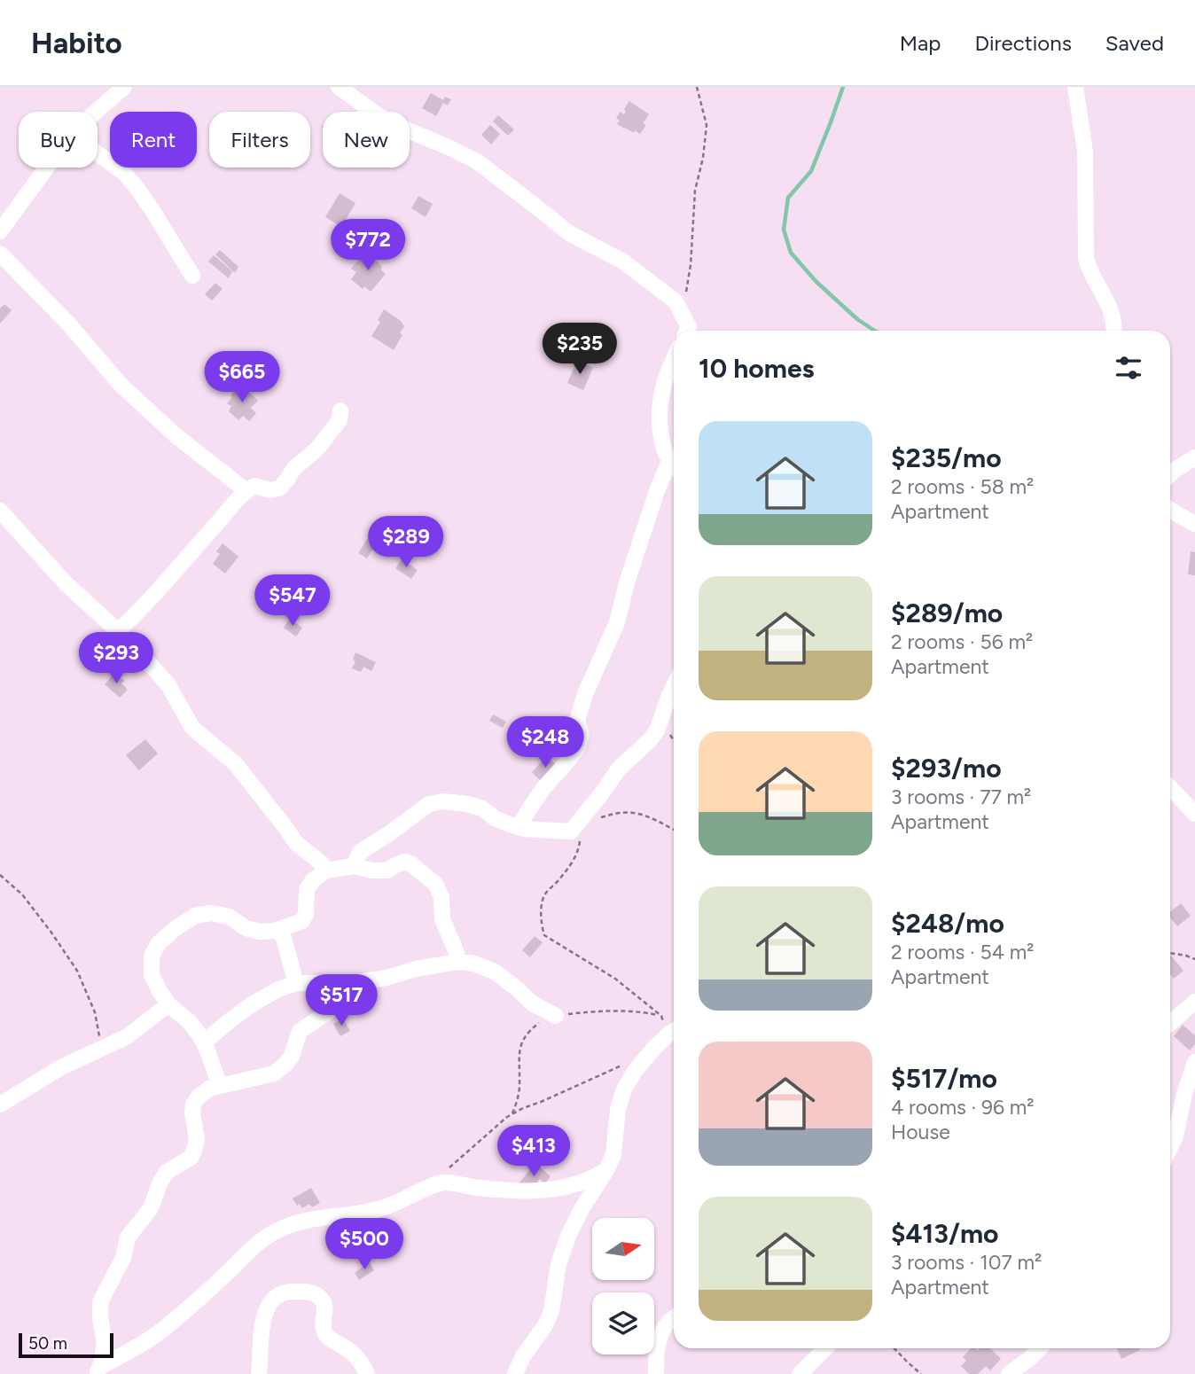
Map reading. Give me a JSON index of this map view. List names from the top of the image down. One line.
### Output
{"scale_bar":"50 m","north":"right","page":{"header":"Habito","nav":["Map","Directions","Saved"],"chip":["Buy","Rent","Filters","New"],"price":["$772","$235","$665","$289","$547","$293","$248","$517","$413","$500"],"heading":"10 homes","list":[{"name":"$235/mo","note":"2 rooms · 58 m² · Apartment"},{"name":"$289/mo","note":"2 rooms · 56 m² · Apartment"},{"name":"$293/mo","note":"3 rooms · 77 m² · Apartment"},{"name":"$248/mo","note":"2 rooms · 54 m² · Apartment"},{"name":"$517/mo","note":"4 rooms · 96 m² · House"},{"name":"$413/mo","note":"3 rooms · 107 m² · Apartment"}],"scale":"50 m"}}
